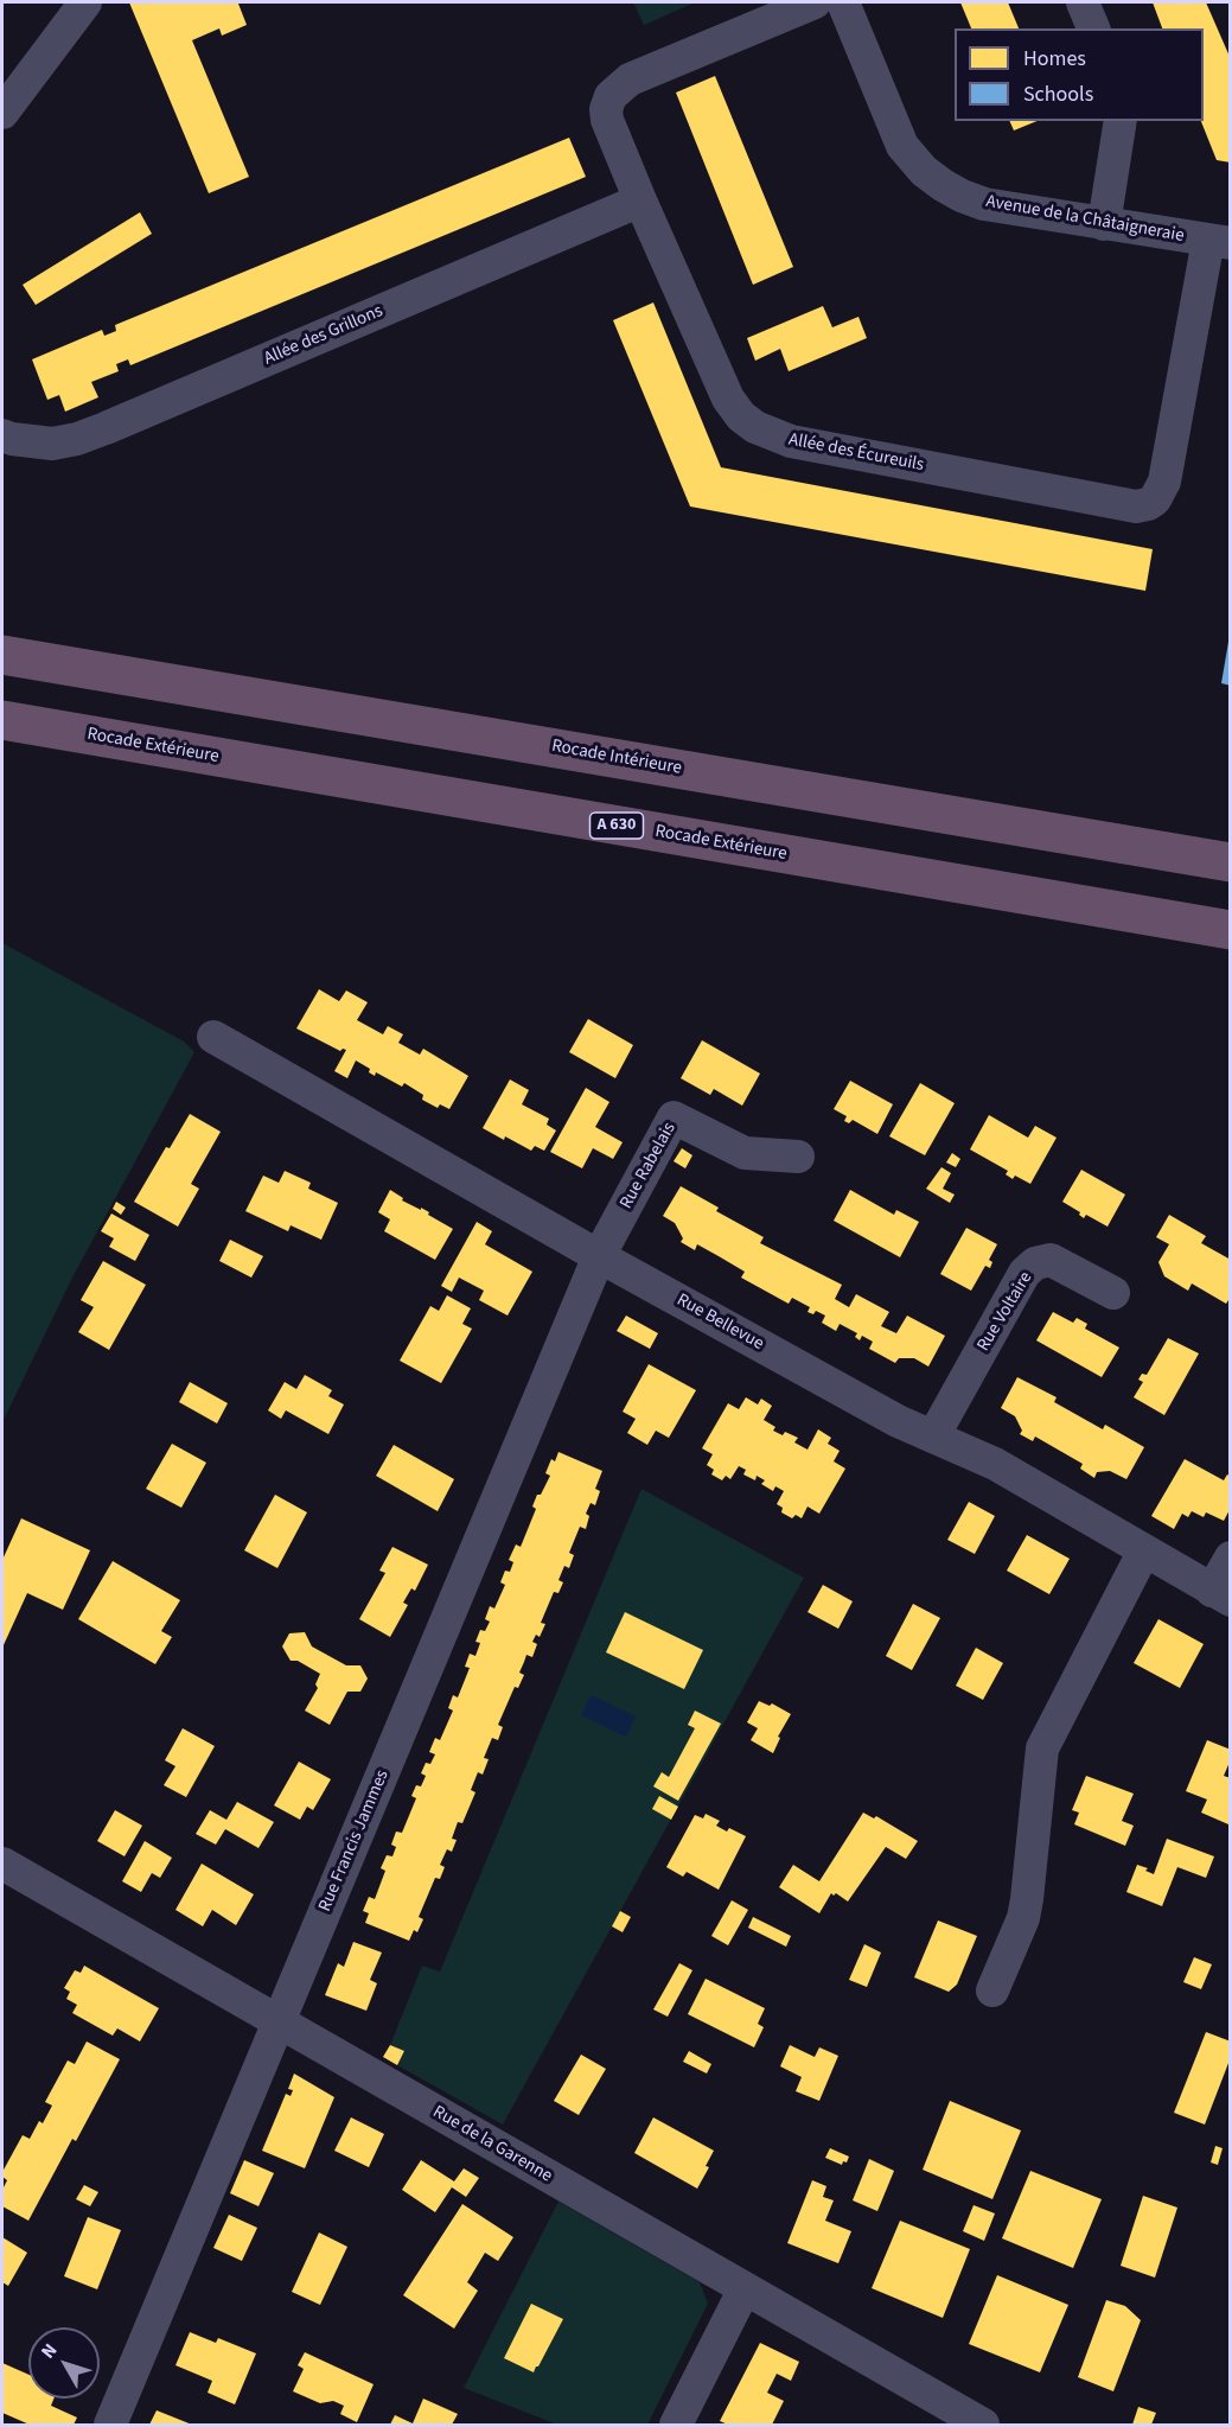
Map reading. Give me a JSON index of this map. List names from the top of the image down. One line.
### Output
{"streets":{"highway":["Rocade Extérieure","Rocade Intérieure","A 630"],"street":["Avenue de la Châtaigneraie","Allée des Grillons","Allée des Écureuils","Rue Rabelais","Rue Voltaire","Rue Bellevue","Rue Francis Jammes","Rue de la Garenne"]},"crossings":[["Avenue de la Châtaigneraie","Allée des Écureuils"],["Allée des Grillons","Allée des Écureuils"],["Rue Rabelais","Rue Bellevue"],["Rue Rabelais","Rue Francis Jammes"],["Rue Voltaire","Rue Bellevue"],["Rue Bellevue","Rue Francis Jammes"],["Rue Francis Jammes","Rue de la Garenne"]],"legend":["Homes","Schools"],"north":"top left"}
